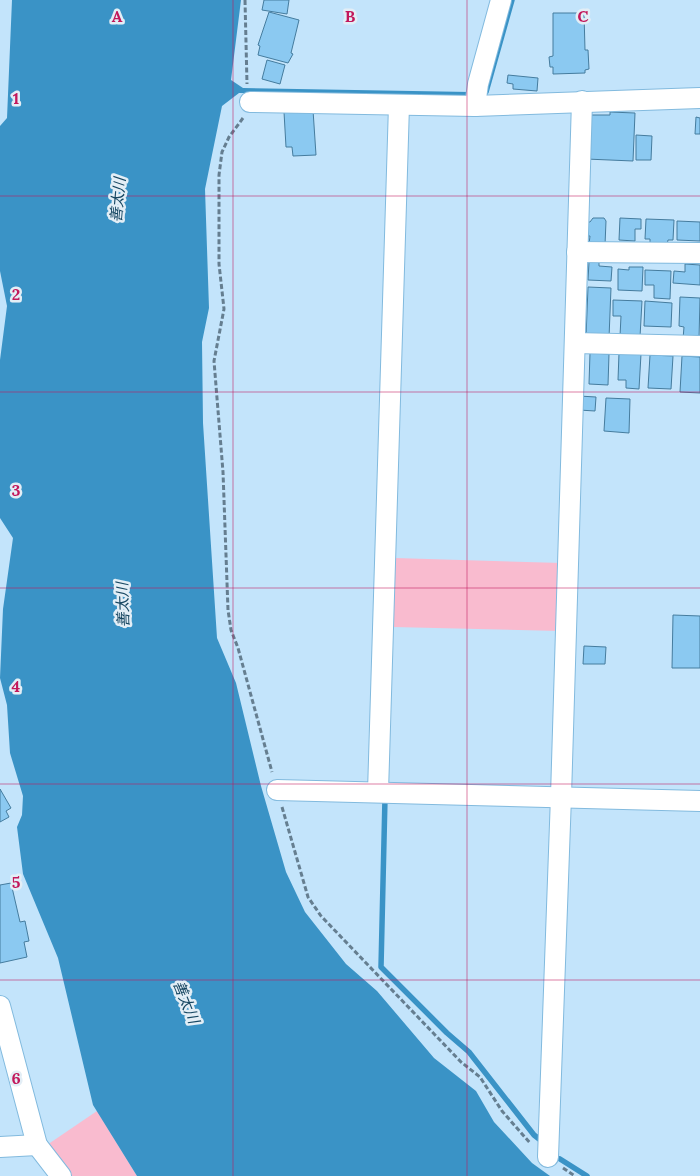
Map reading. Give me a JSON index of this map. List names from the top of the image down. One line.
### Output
{"water":["善太川"],"grid":{"columns":["A","B","C"],"rows":["1","2","3","4","5","6"]}}
